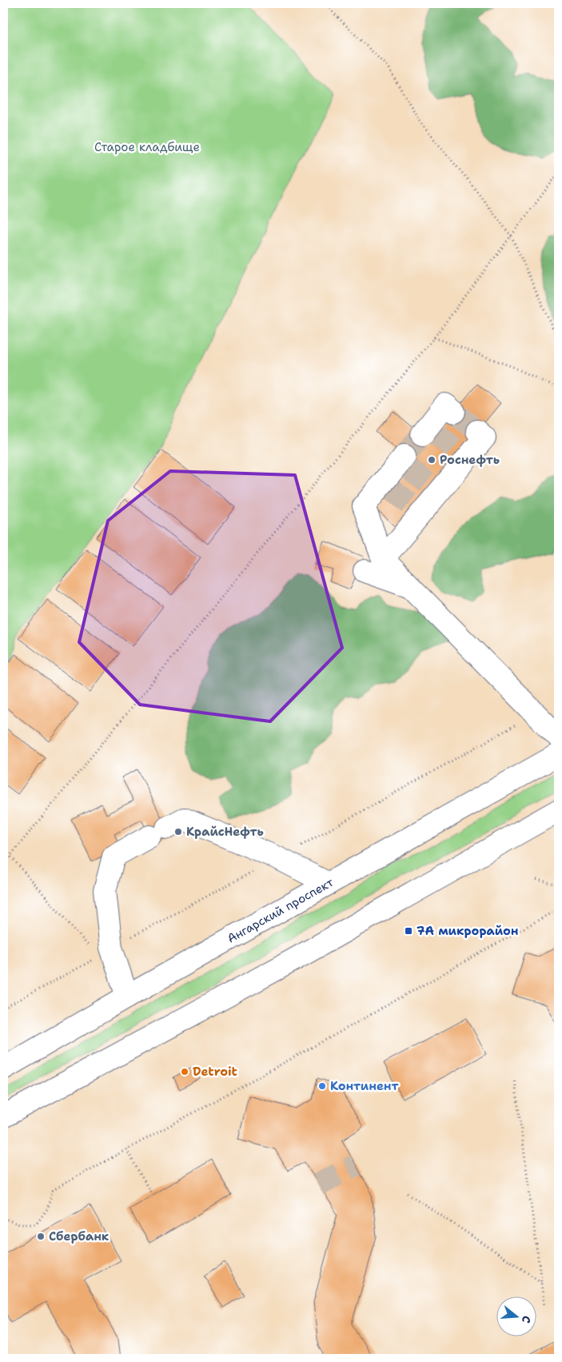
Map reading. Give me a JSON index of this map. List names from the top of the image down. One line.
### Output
{"streets":{"street":["Ангарский проспект"]},"parks":["Старое кладбище"],"places":{"other":["Роснефть","КрайсНефть","Detroit","Континент","Сбербанк"],"transit":["7А микрорайон"]},"north":"right"}
